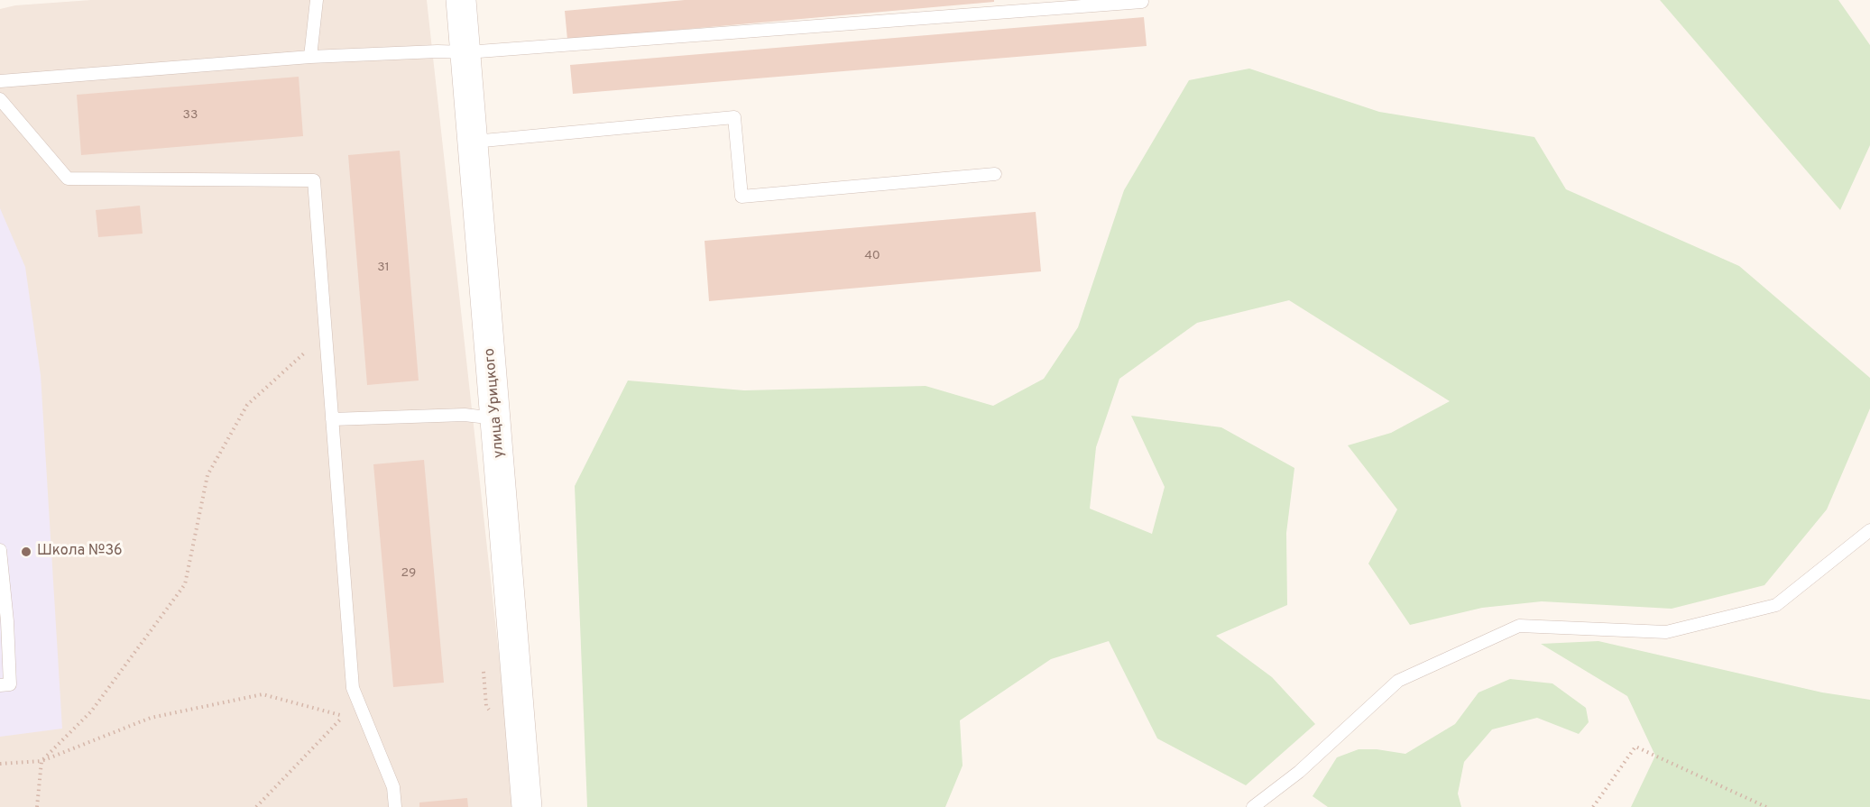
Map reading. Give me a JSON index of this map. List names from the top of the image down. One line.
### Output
{"streets":{"street":["улица Урицкого"]},"places":["Школа №36"],"house_numbers":["33","40","31","29"]}
